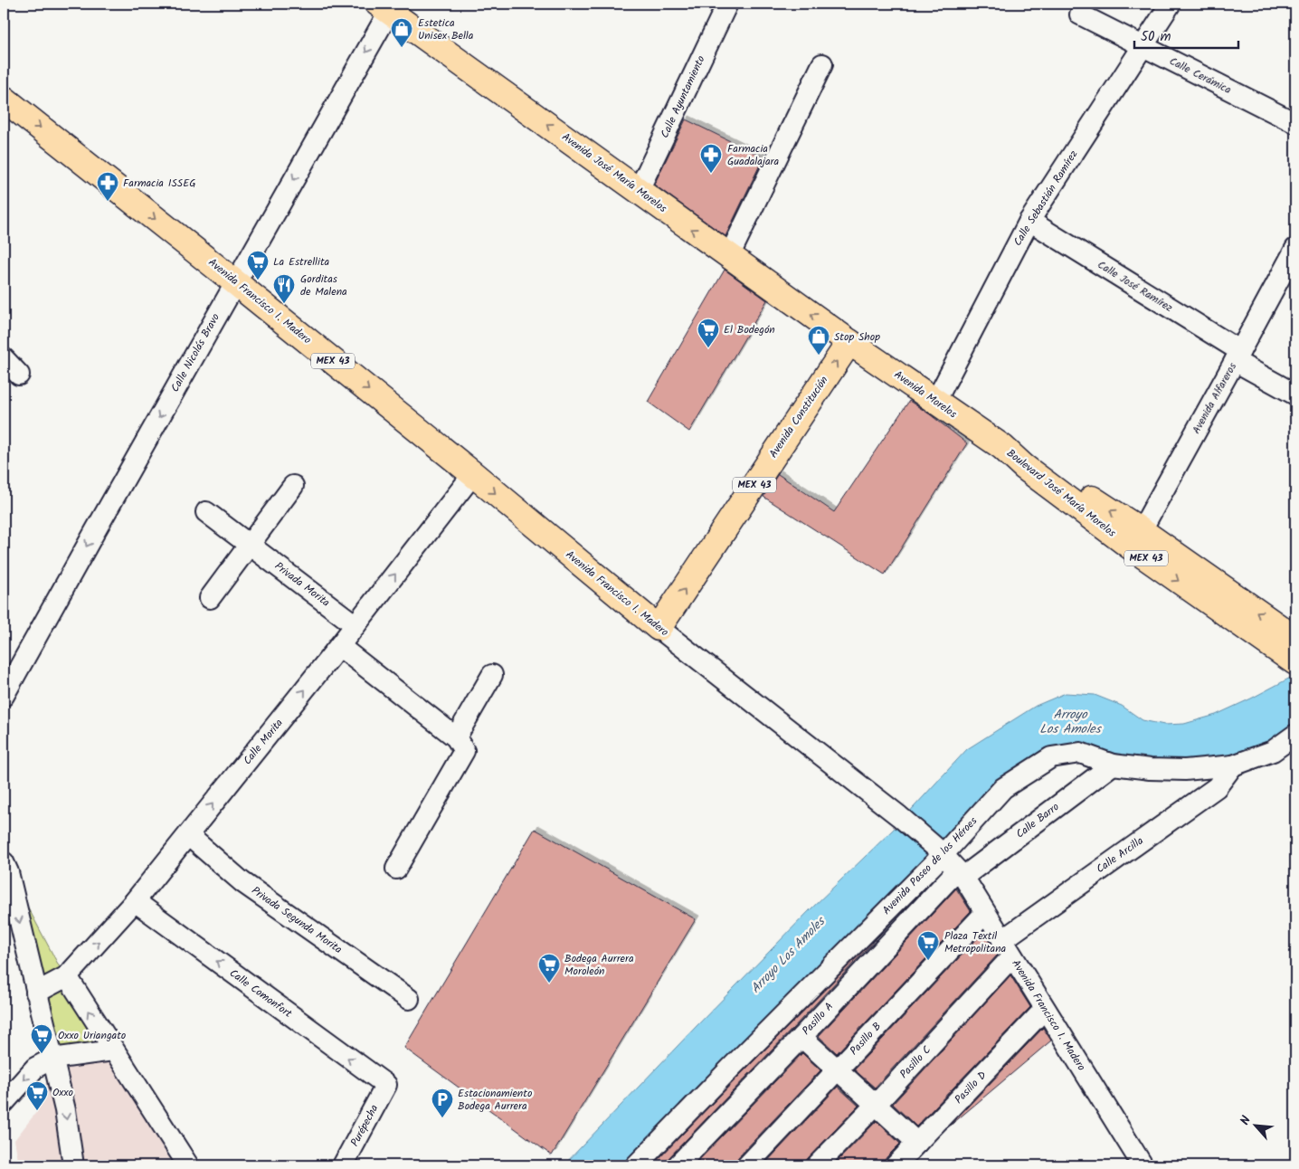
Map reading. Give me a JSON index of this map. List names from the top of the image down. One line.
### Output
{"streets":{"main road":["Avenida José María Morelos","Avenida Francisco I. Madero","MEX 43","Avenida Morelos","Avenida Constitución","Boulevard José María Morelos"],"street":["Calle Cerámica","Calle Ayuntamiento","Calle Sebastián Ramírez","Calle José Ramírez","Calle Nicolás Bravo","Avenida Alfareros","Privada Morita","Calle Morita","Calle Barro","Calle Arcilla","Avenida Paseo de los Héroes","Privada Segunda Morita","Calle Comonfort","Pasillo A","Pasillo B","Pasillo C","Pasillo D","Purépecha"]},"crossings":[["Calle Cerámica","Calle Sebastián Ramírez"],["Calle Ayuntamiento","Avenida José María Morelos"],["Avenida José María Morelos","Calle Nicolás Bravo"],["Avenida José María Morelos","Avenida Morelos"],["Avenida José María Morelos","Avenida Constitución"],["Calle Sebastián Ramírez","Calle José Ramírez"],["Calle Sebastián Ramírez","Avenida Morelos"],["Calle José Ramírez","Avenida Alfareros"],["Avenida Francisco I. Madero","Calle Nicolás Bravo"],["Avenida Francisco I. Madero","Avenida Constitución"],["Avenida Francisco I. Madero","Calle Morita"],["Avenida Francisco I. Madero","Calle Barro"],["Avenida Francisco I. Madero","Calle Arcilla"],["Avenida Francisco I. Madero","Avenida Paseo de los Héroes"],["Avenida Francisco I. Madero","Pasillo A"],["Avenida Francisco I. Madero","Pasillo B"],["Avenida Francisco I. Madero","Pasillo C"],["Avenida Francisco I. Madero","Pasillo D"],["Avenida Morelos","Avenida Constitución"],["Avenida Morelos","Boulevard José María Morelos"],["Avenida Alfareros","Boulevard José María Morelos"],["Privada Morita","Calle Morita"],["Calle Morita","Privada Segunda Morita"],["Calle Morita","Calle Comonfort"],["Calle Barro","Avenida Paseo de los Héroes"],["Calle Barro","Pasillo A"],["Calle Arcilla","Avenida Paseo de los Héroes"],["Calle Arcilla","Pasillo C"],["Calle Comonfort","Purépecha"]],"one_way":["Avenida José María Morelos","Avenida Francisco I. Madero","Calle Nicolás Bravo","Avenida Constitución"],"water":["Arroyo Los Amoles"],"places":{"shop":["Estetica Unisex Bella","Stop Shop"],"pharmacy":["Farmacia Guadalajara","Farmacia ISSEG"],"supermarket":["La Estrellita","El Bodegón","Plaza Textil Metropolitana","Bodega Aurrera Moroleón","Oxxo Uriangato","Oxxo"],"restaurant":["Gorditas de Malena"],"parking":["Estacionamiento Bodega Aurrera"]},"scale_bar":"50 m","north":"top left"}
